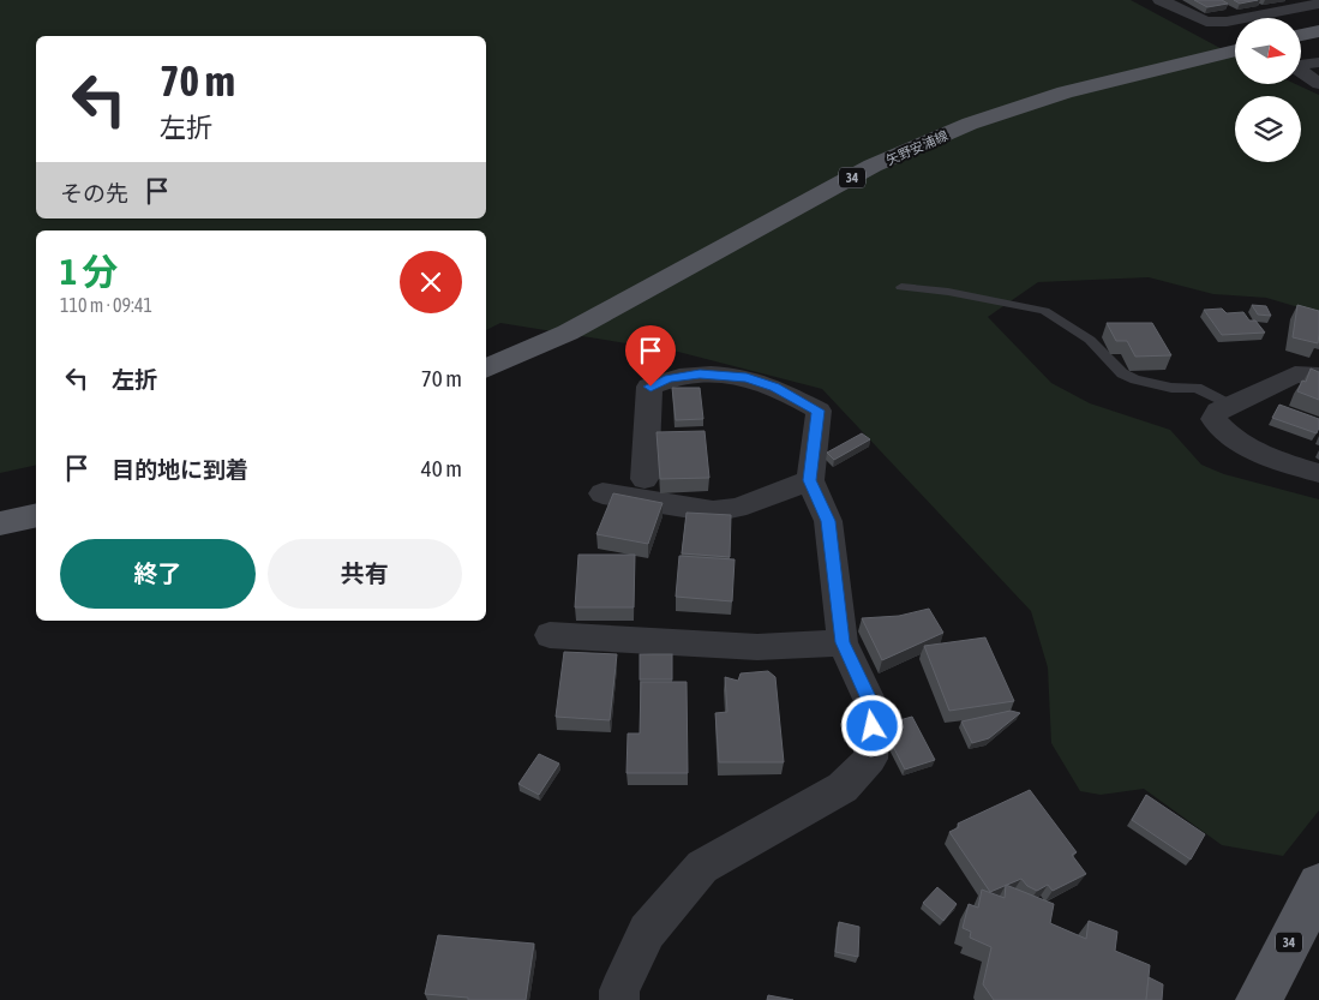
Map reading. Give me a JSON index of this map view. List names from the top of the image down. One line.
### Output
{"streets":{"main road":["矢野安浦線","34"]},"north":"right","page":{"turn":["70 m","左折"],"then":"その先","heading":["1 分","110 m · 09:41"],"list":[{"name":"左折","value":"70 m"},{"name":"目的地に到着","value":"40 m"}],"buttons":["終了","共有"]}}
